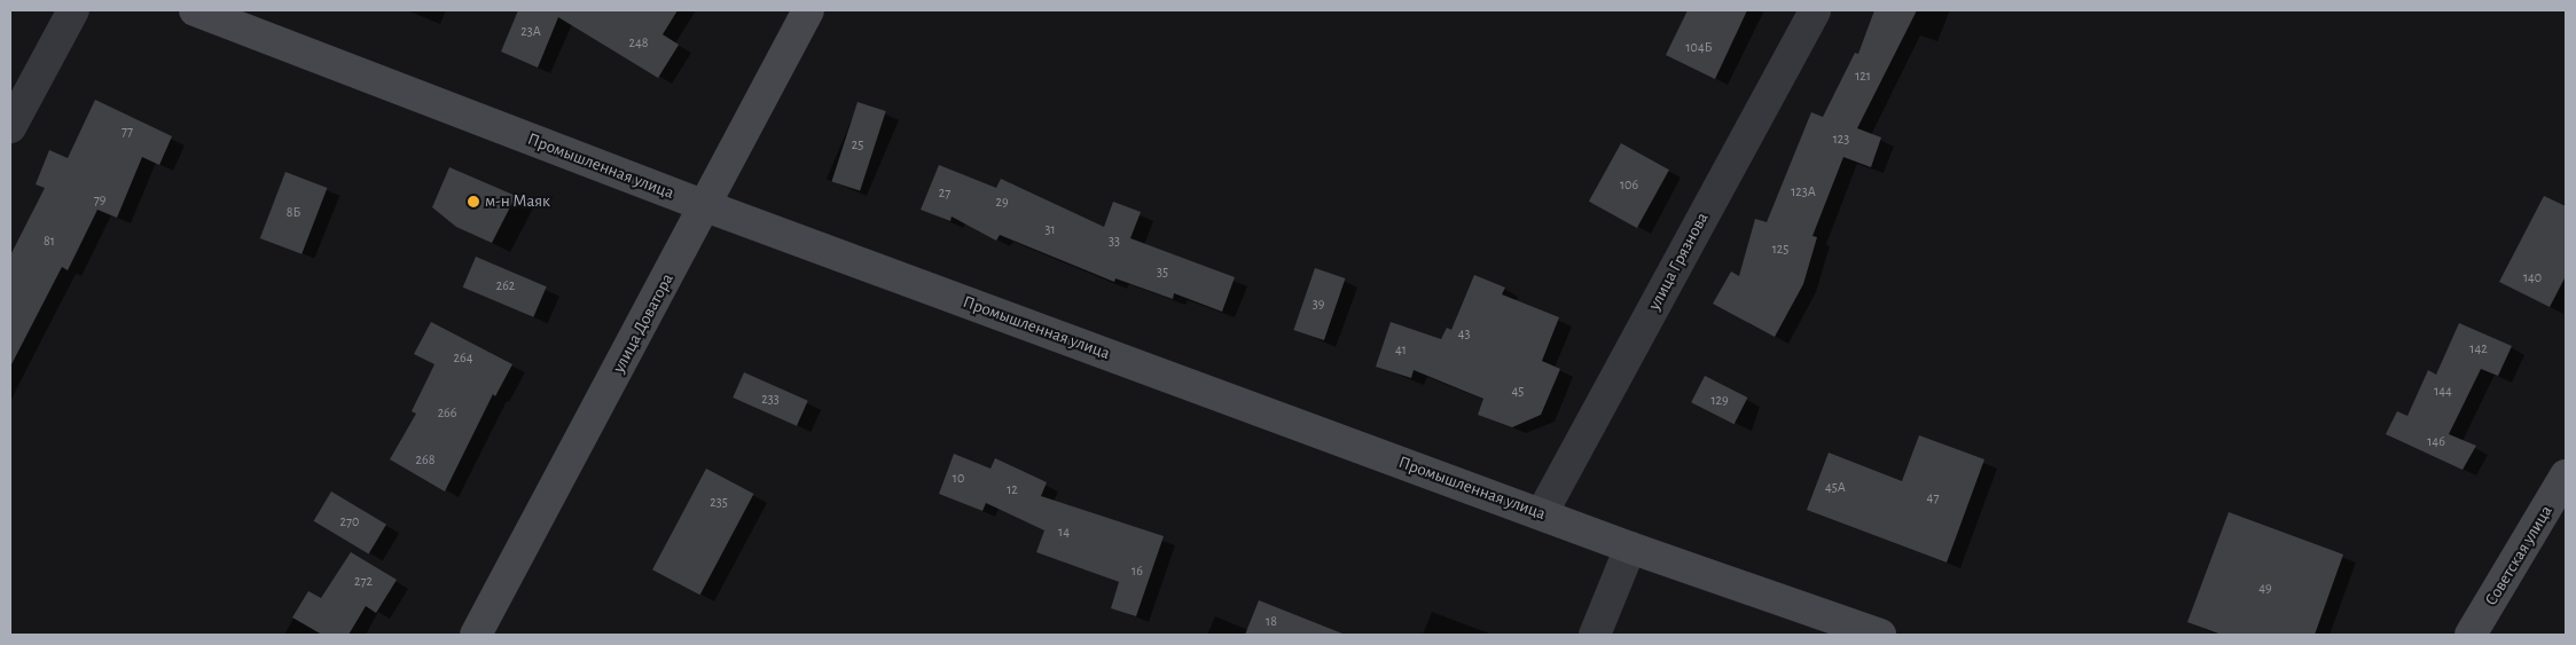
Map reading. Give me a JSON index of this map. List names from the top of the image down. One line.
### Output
{"streets":{"main road":["Промышленная улица","улица Доватора","Советская улица"],"street":["улица Грязнова"]},"crossings":[["Промышленная улица","улица Грязнова"],["Промышленная улица","улица Доватора"]],"places":["м-н Маяк"],"house_numbers":["23А","248","104Б","121","77","123","25","106","123А","27","79","29","8Б","31","81","33","125","35","140","262","39","43","142","41","264","45","144","233","129","266","146","268","10","45А","12","47","235","270","14","16","272","49","18"]}
